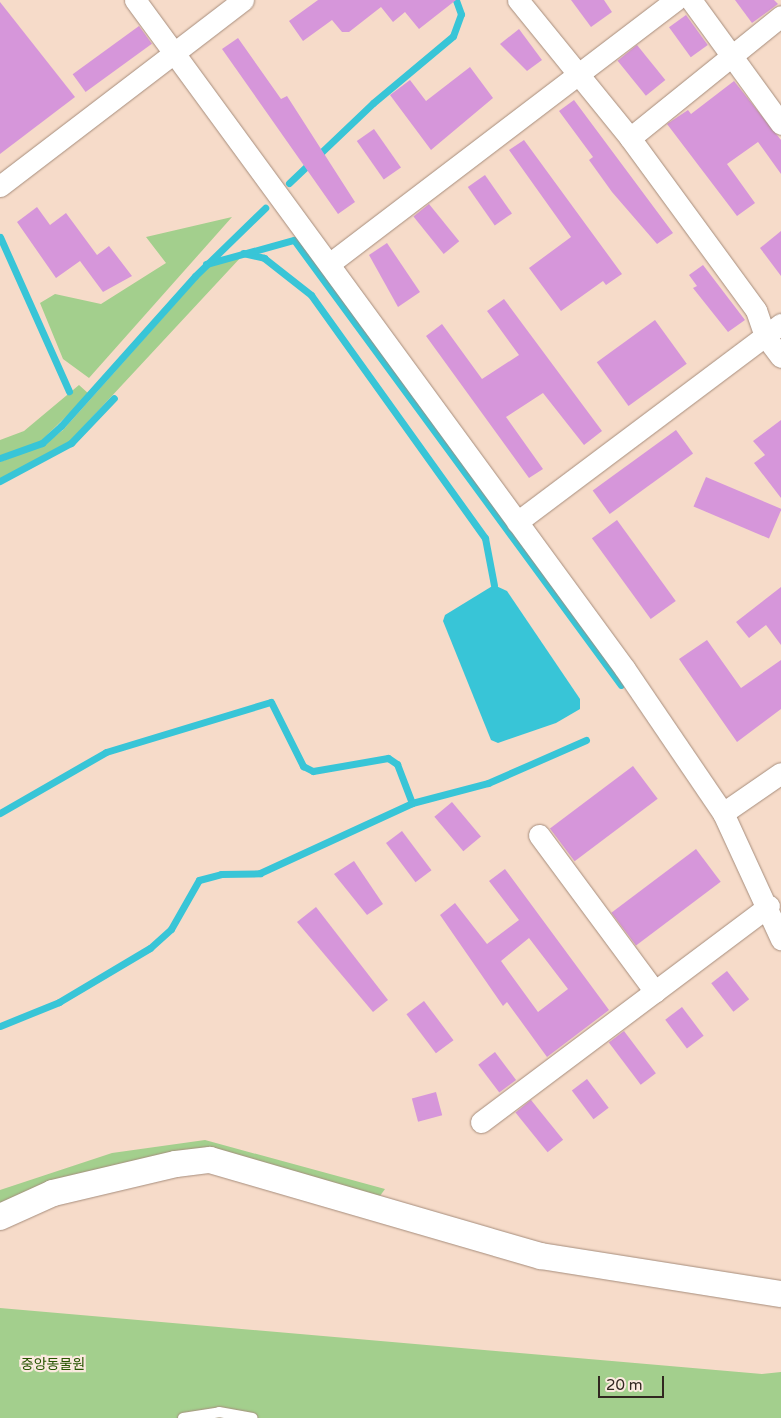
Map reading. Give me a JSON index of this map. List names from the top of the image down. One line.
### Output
{"parks":["중앙동물원"],"scale_bar":"20 m"}
